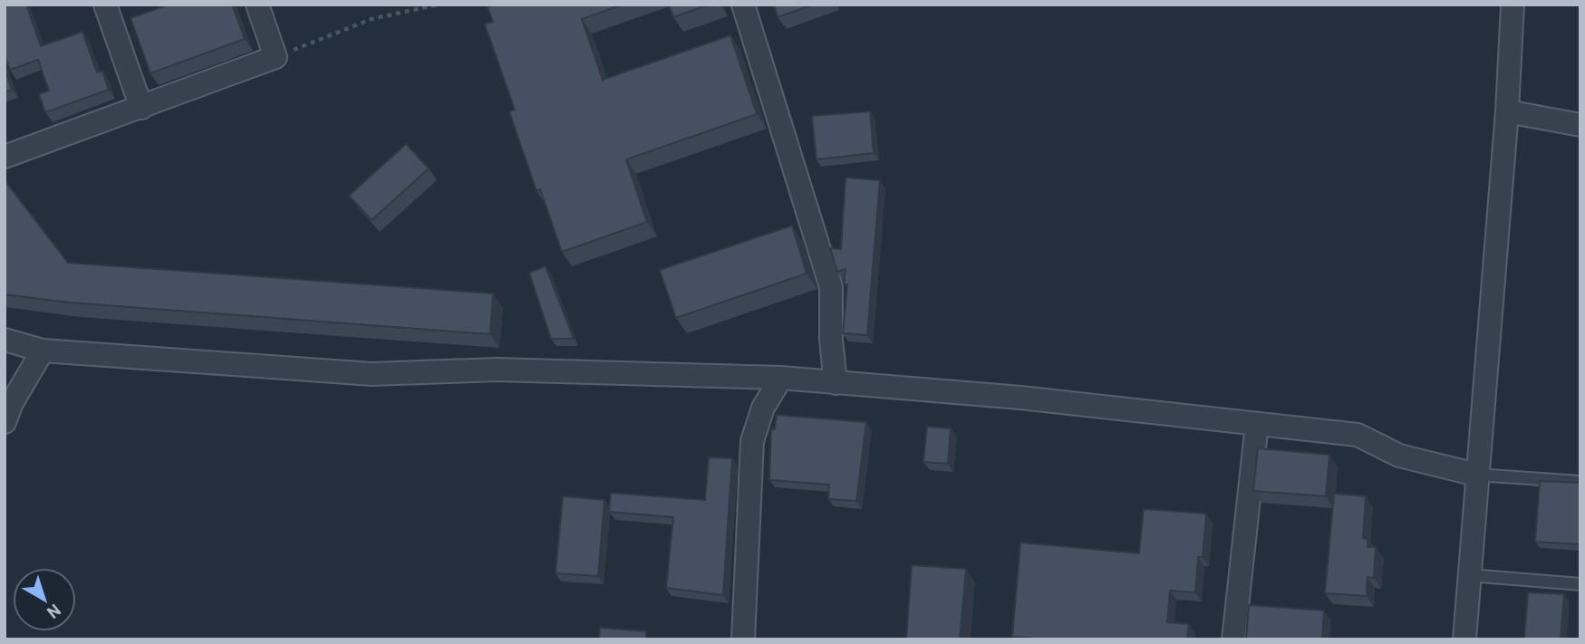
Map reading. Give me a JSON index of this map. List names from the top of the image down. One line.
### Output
{"north":"bottom right"}
